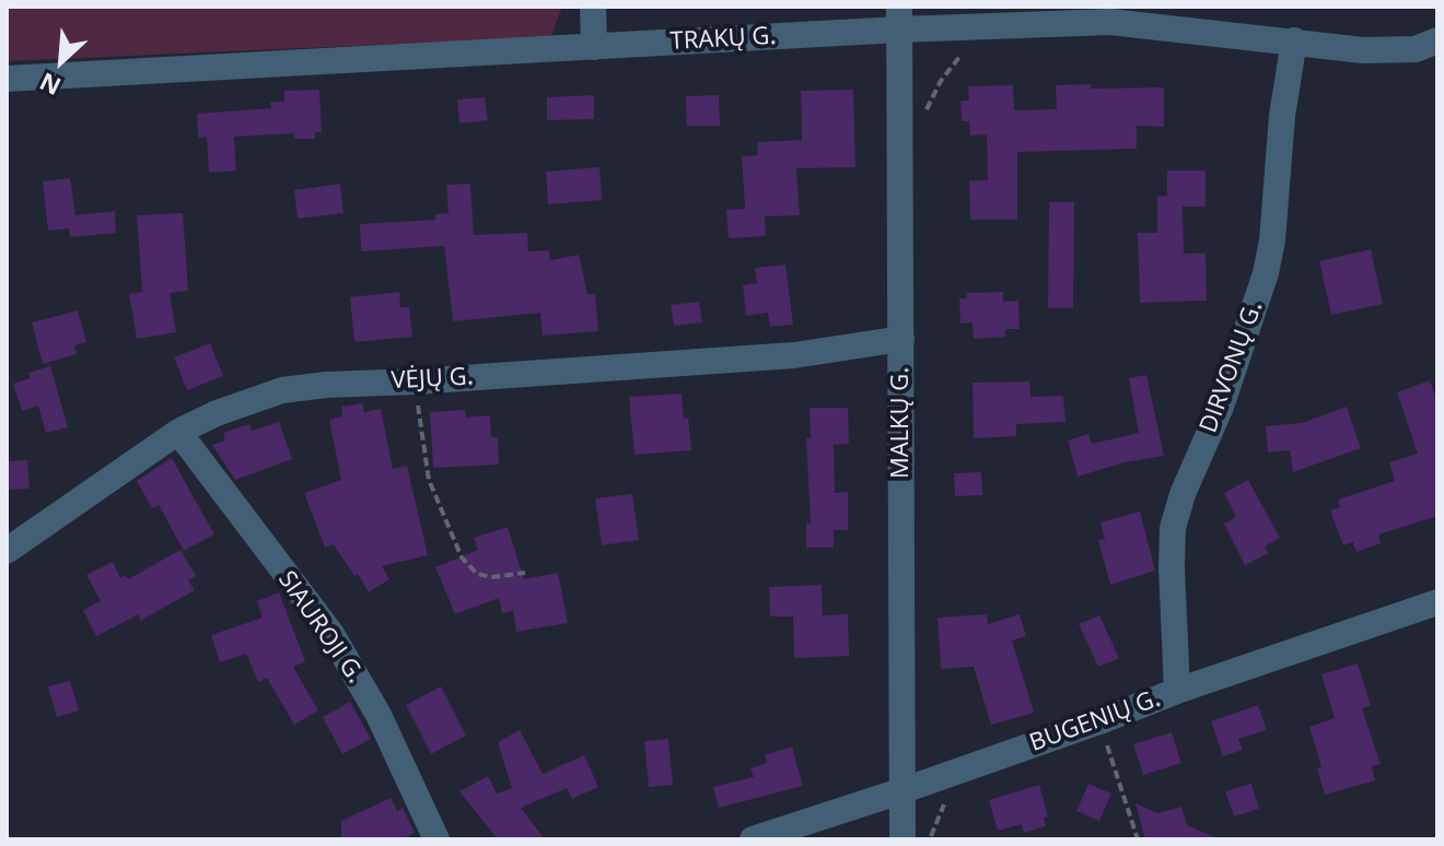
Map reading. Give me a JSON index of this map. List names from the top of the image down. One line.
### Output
{"streets":{"street":["TRAKŲ G.","DIRVONŲ G.","VĖJŲ G.","MALKŲ G.","SIAUROJI G.","BUGENIŲ G."]},"crossings":[["TRAKŲ G.","DIRVONŲ G."],["TRAKŲ G.","MALKŲ G."],["DIRVONŲ G.","BUGENIŲ G."],["VĖJŲ G.","MALKŲ G."],["VĖJŲ G.","SIAUROJI G."],["MALKŲ G.","BUGENIŲ G."]],"north":"bottom left"}
